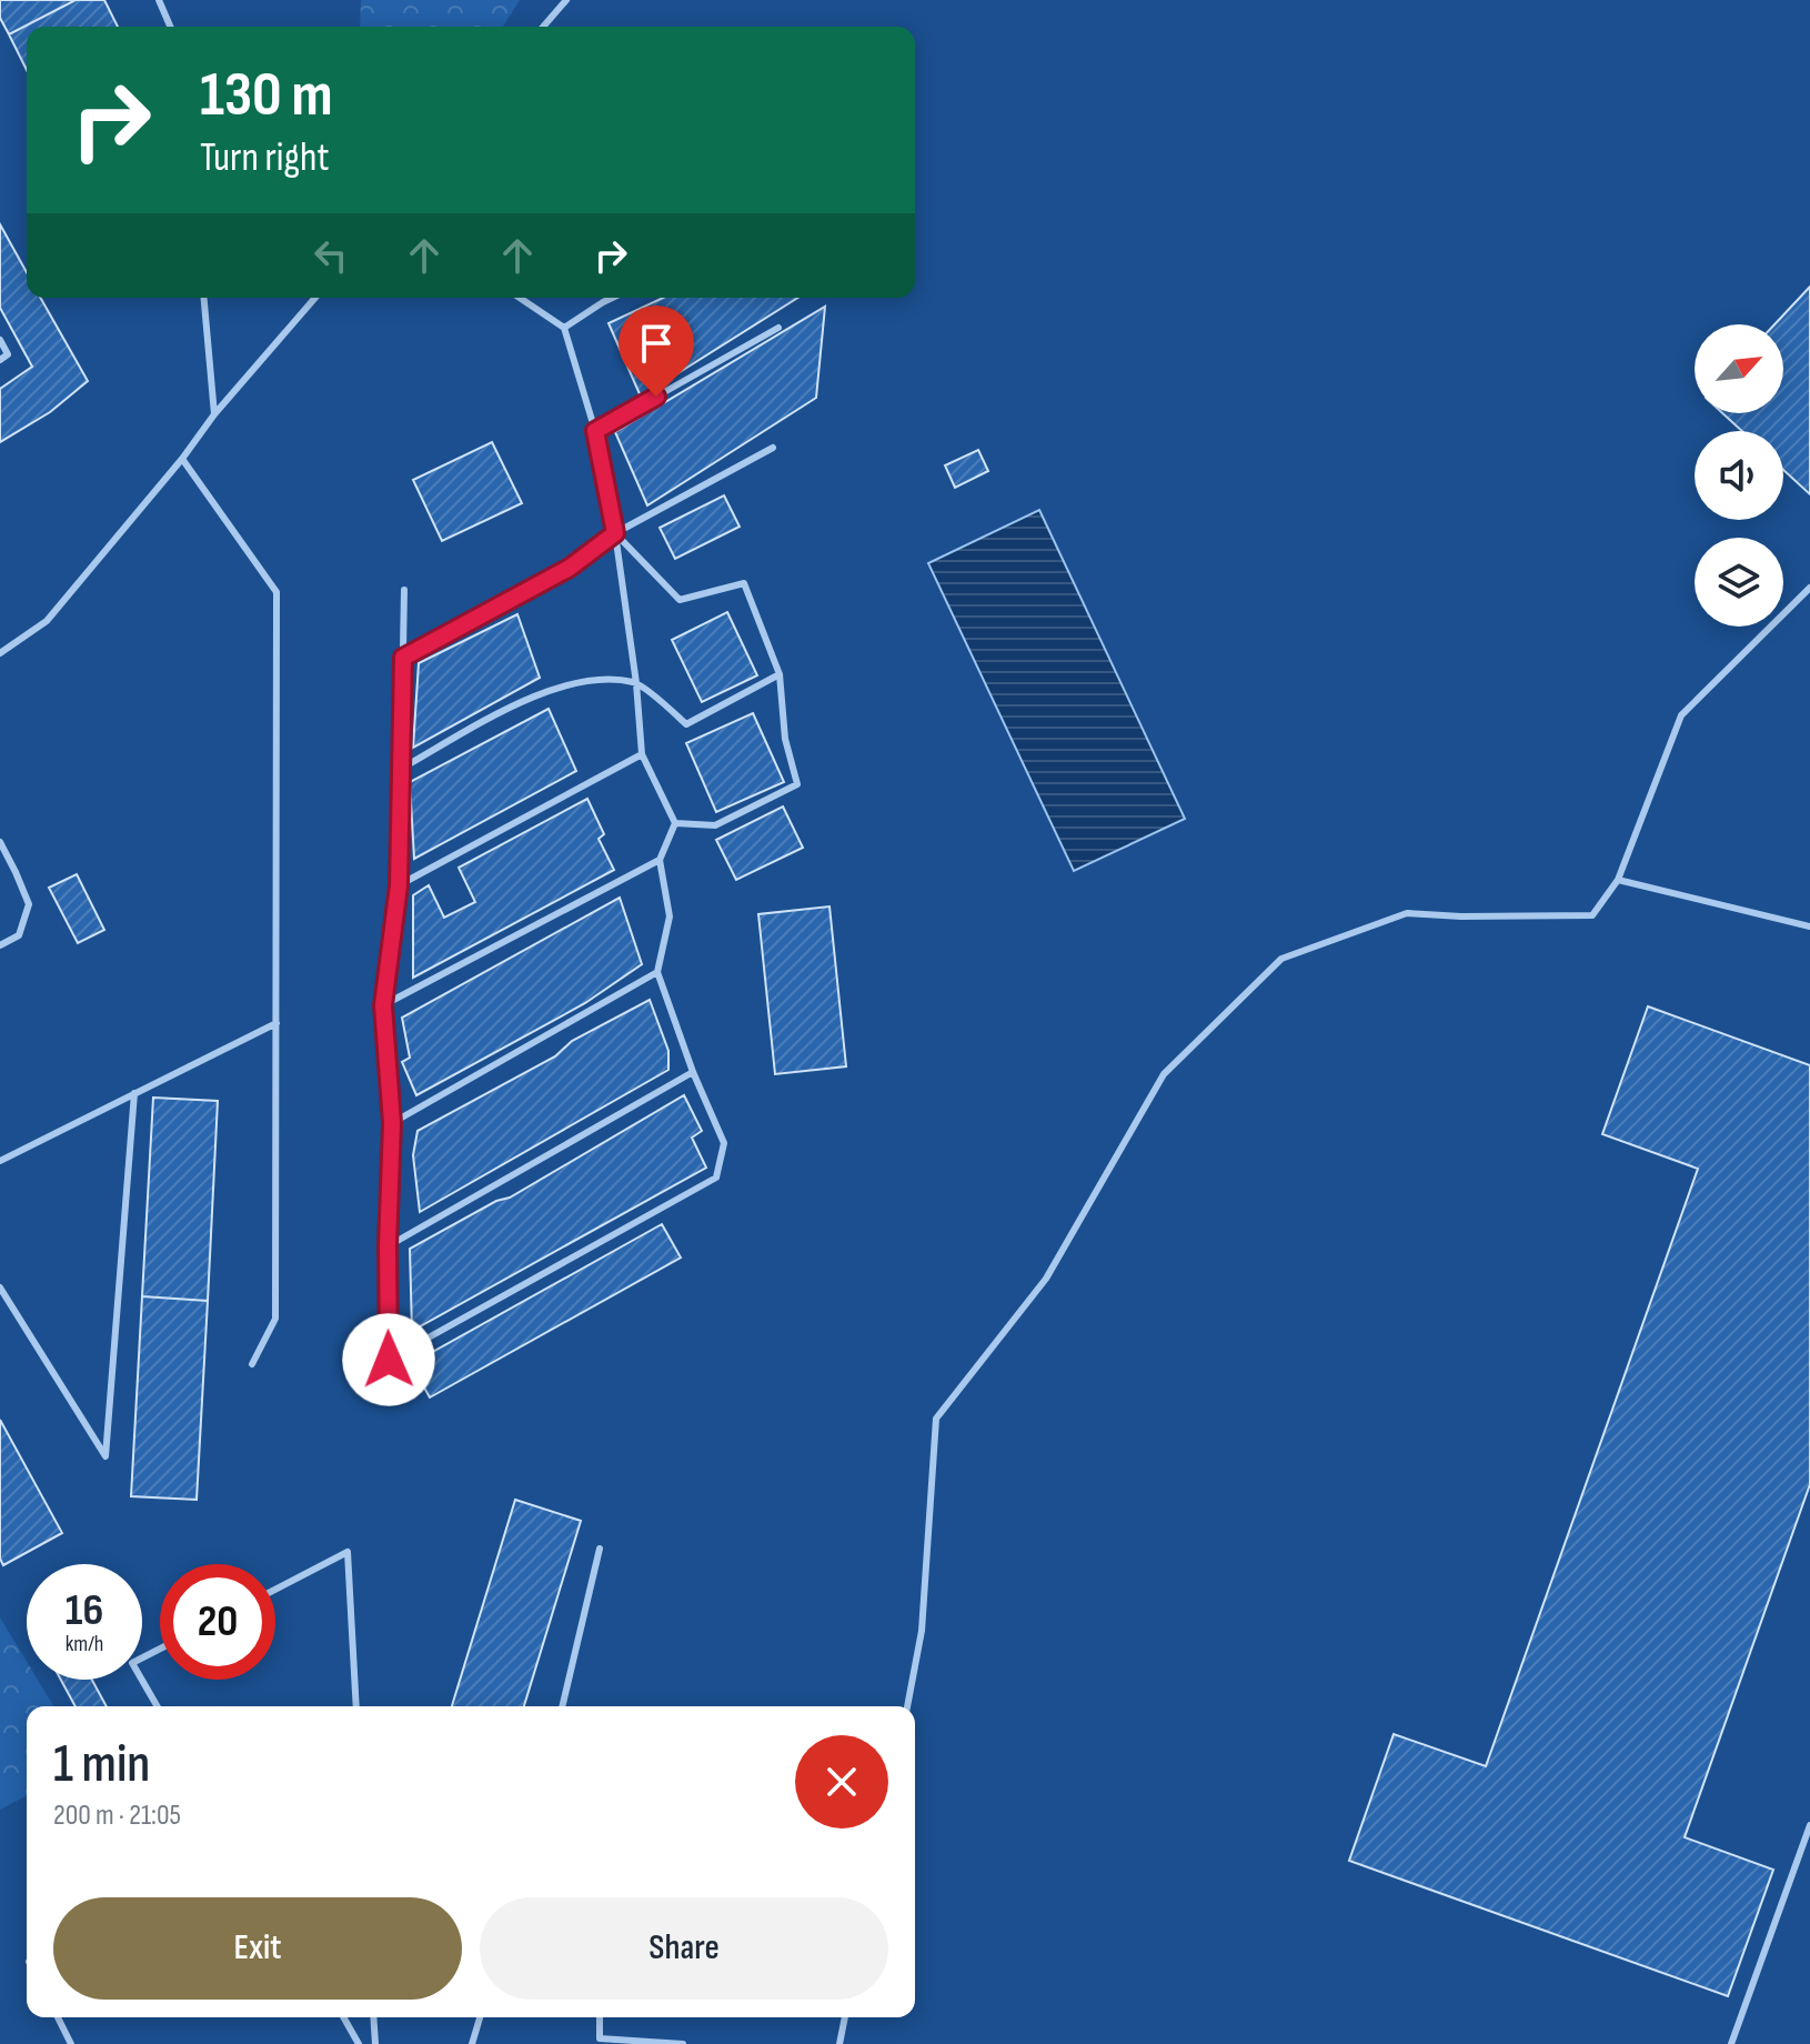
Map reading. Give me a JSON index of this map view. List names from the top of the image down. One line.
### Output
{"north":"top right","page":{"turn":["130 m","Turn right"],"speed":"16 km/h","limit":"20","heading":["1 min","200 m · 21:05"],"buttons":["Exit","Share"]}}
